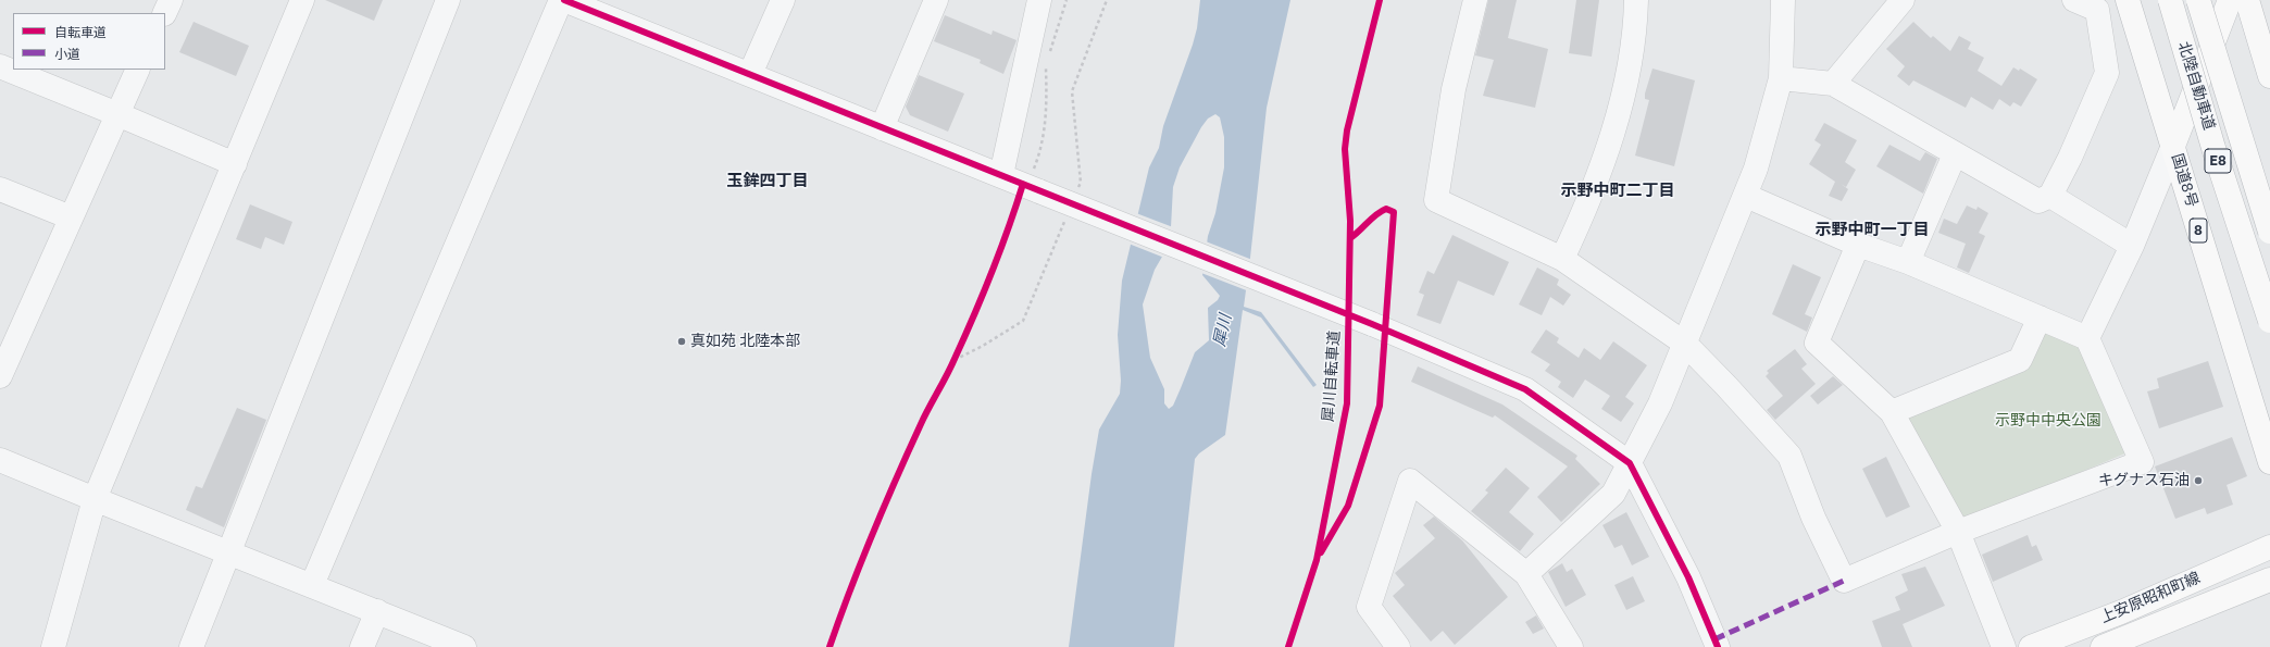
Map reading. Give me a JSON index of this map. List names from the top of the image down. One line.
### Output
{"streets":{"main road":["北陸自動車道","E8","国道8号","8","上安原昭和町線"],"cycle path":["犀川自転車道"]},"districts":["玉鉾四丁目","示野中町二丁目","示野中町一丁目"],"water":["犀川"],"parks":["示野中中央公園"],"places":["真如苑 北陸本部","キグナス石油"],"legend":["自転車道","小道"]}
